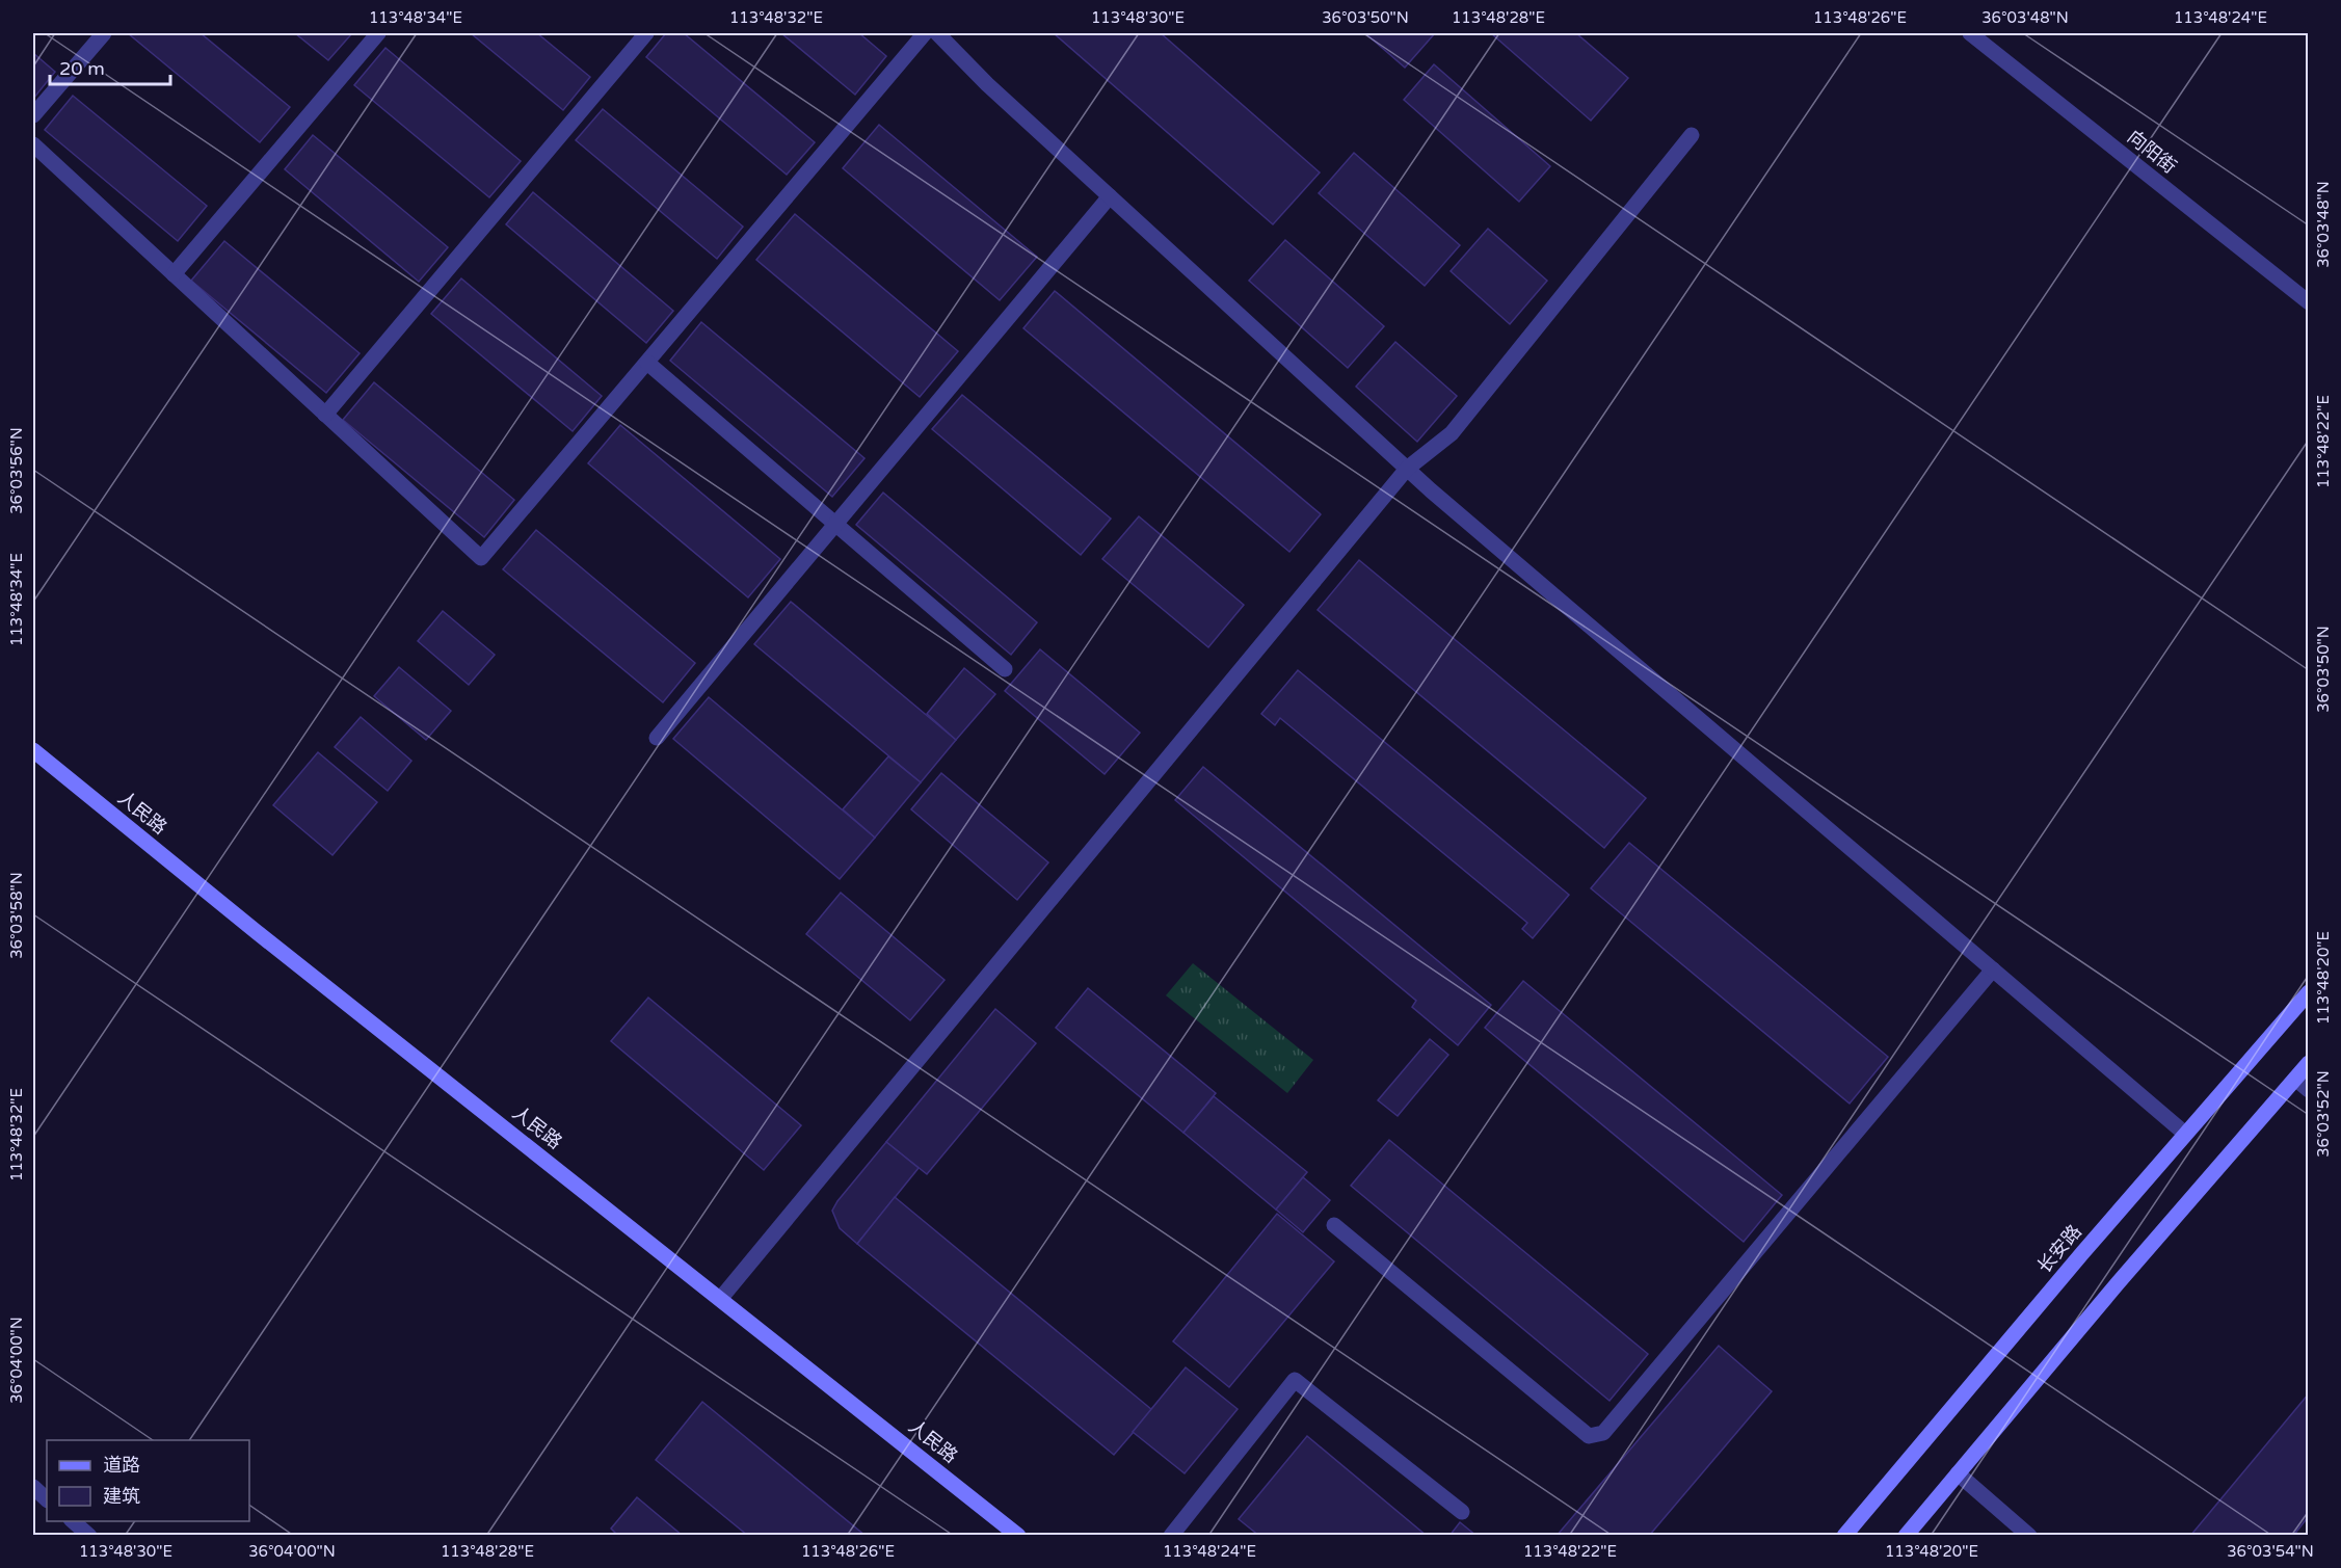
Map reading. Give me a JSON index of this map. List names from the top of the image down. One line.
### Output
{"streets":{"main road":["人民路","长安路"],"street":["向阳街"]},"legend":["道路","建筑"],"scale_bar":"20 m","coordinates":["113°48'34\"E","113°48'32\"E","113°48'30\"E","36°03'50\"N","113°48'28\"E","113°48'26\"E","36°03'48\"N","113°48'24\"E","113°48'22\"E","36°03'56\"N","36°03'58\"N","113°48'20\"E","36°03'52\"N","36°04'00\"N","36°03'54\"N"]}
